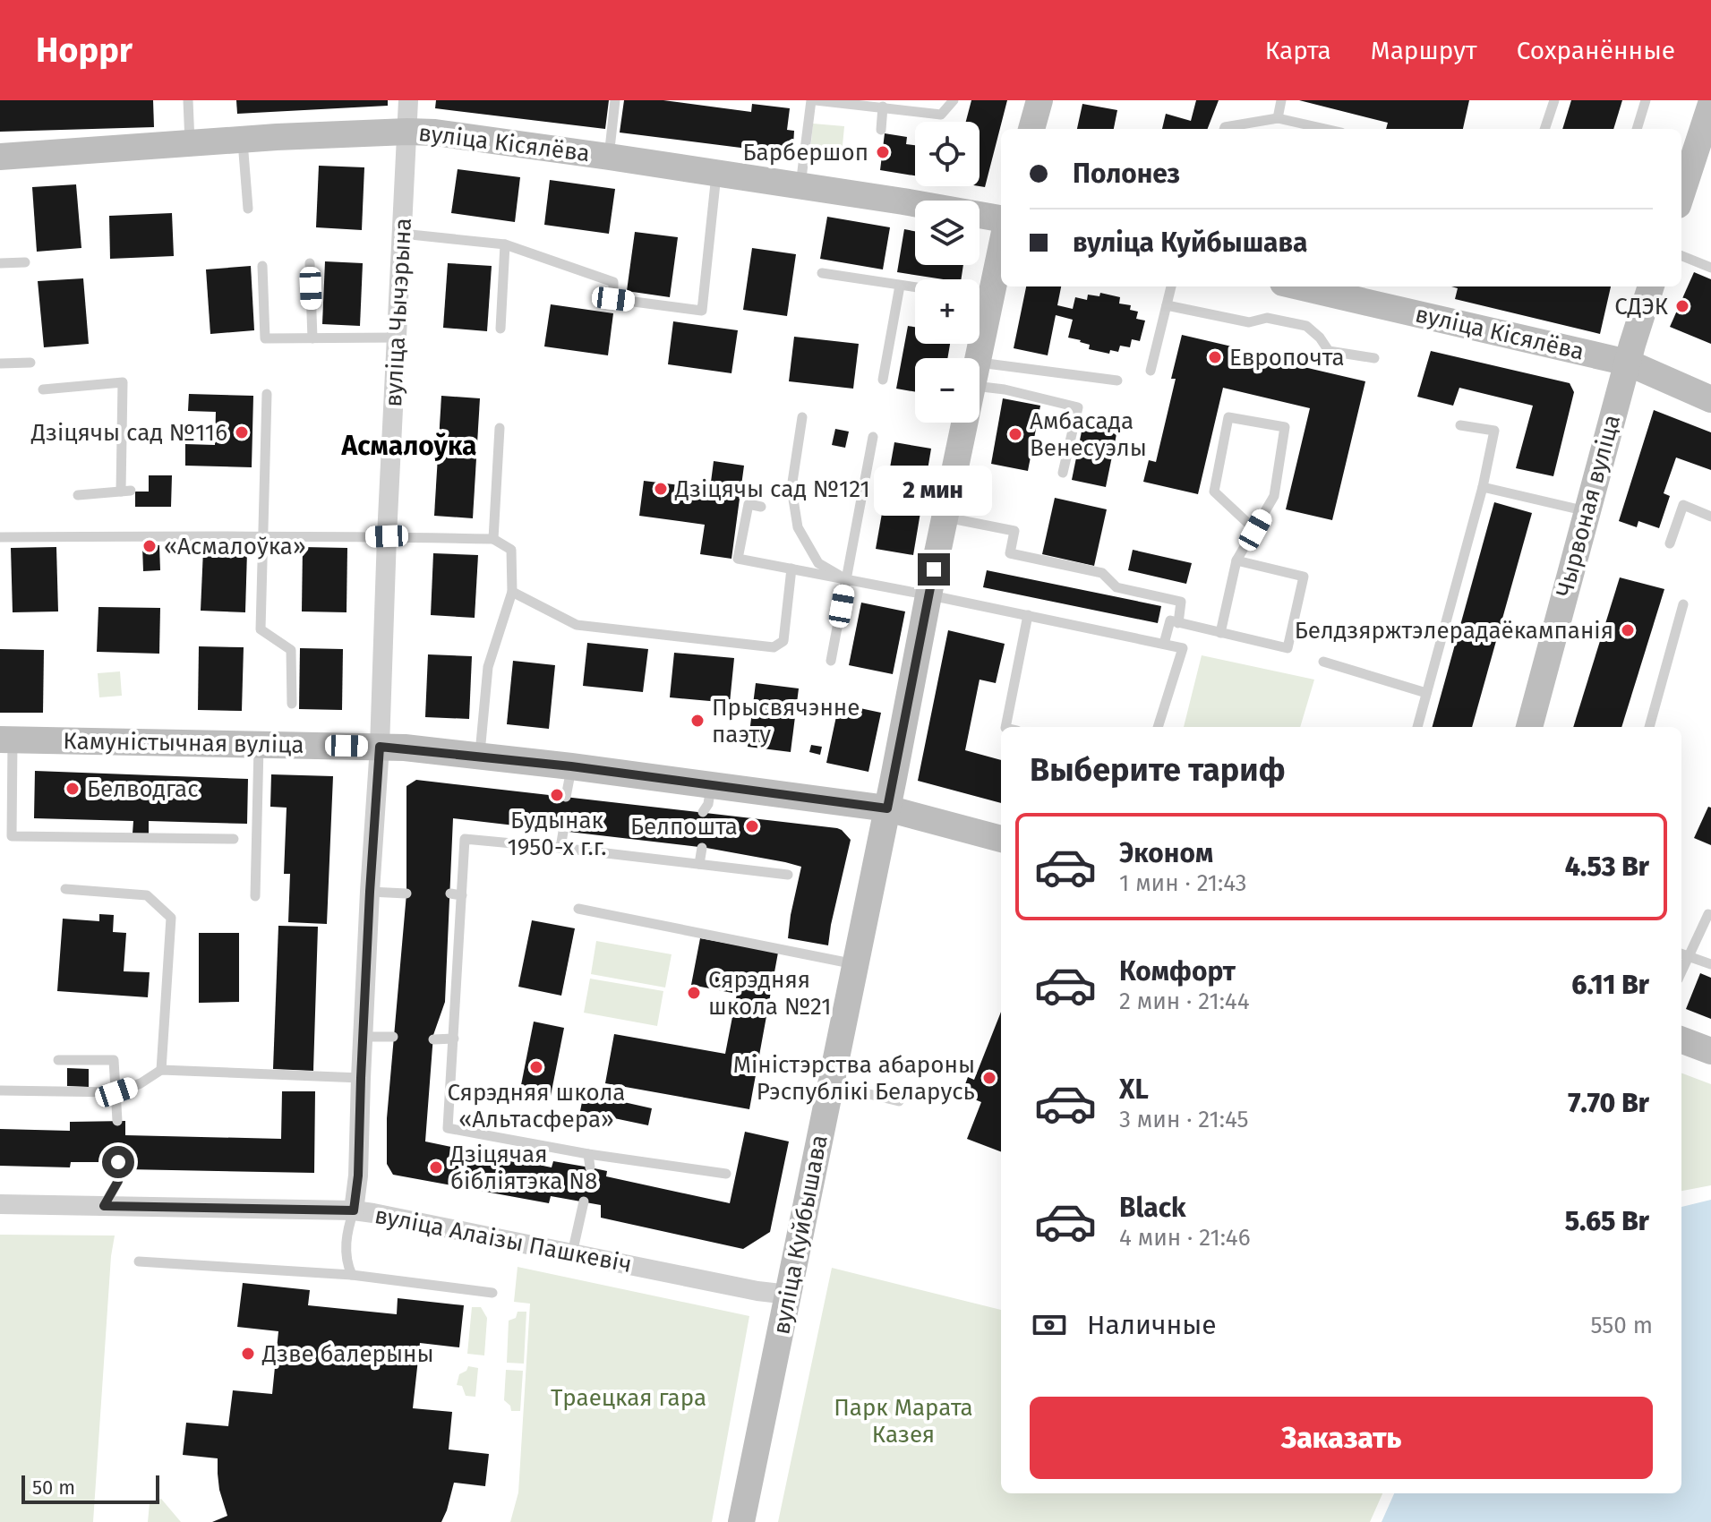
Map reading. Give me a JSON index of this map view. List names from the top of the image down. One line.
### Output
{"streets":{"street":["вуліца Кісялёва","вуліца Чычэрына","Чырвоная вуліца","Камуністычная вуліца","вуліца Куйбышава","вуліца Алаізы Пашкевіч"]},"crossings":[["вуліца Кісялёва","вуліца Чычэрына"],["вуліца Кісялёва","Чырвоная вуліца"],["вуліца Чычэрына","Камуністычная вуліца"],["вуліца Чычэрына","вуліца Алаізы Пашкевіч"],["Камуністычная вуліца","вуліца Куйбышава"],["вуліца Куйбышава","вуліца Алаізы Пашкевіч"]],"districts":["Асмалоўка"],"parks":["Траецкая гара","Парк Марата Казея"],"places":["Барбершоп","СДЭК","Европочта","Дзіцячы сад №116","Амбасада Венесуэлы","Дзіцячы сад №121","«Асмалоўка»","Белдзяржтэлерадаёкампанія","Прысвячэнне паэту","Белводгас","Будынак 1950-х г.г.","Белпошта","Сярэдняя школа №21","Сярэдняя школа «Альтасфера»","Міністэрства абароны Рэспублікі Беларусь","Дзіцячая бібліятэка N8","Дзве балерыны"],"scale_bar":"50 m","page":{"header":"Hoppr","nav":["Карта","Маршрут","Сохранённые"],"map_buttons":["+","−"],"banner":["Полонез","вуліца Куйбышава"],"bubble":"2 мин","heading":"Выберите тариф","list":[{"name":"Эконом","note":"1 мин · 21:43","value":"4.53 Br"},{"name":"Комфорт","note":"2 мин · 21:44","value":"6.11 Br"},{"name":"XL","note":"3 мин · 21:45","value":"7.70 Br"},{"name":"Black","note":"4 мин · 21:46","value":"5.65 Br"}],"pay":["Наличные","550 m"],"buttons":"Заказать","scale":"50 m"}}
